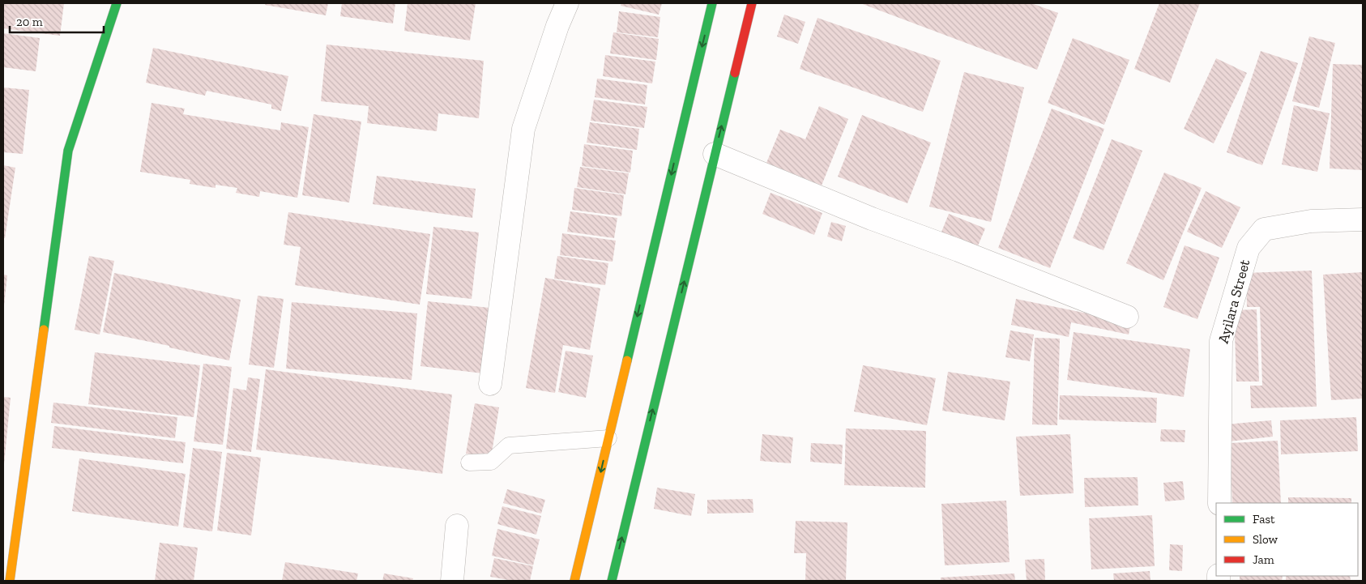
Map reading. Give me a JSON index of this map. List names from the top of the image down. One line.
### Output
{"streets":{"street":["Ayilara Street"]},"legend":["Fast","Slow","Jam"],"scale_bar":"20 m"}
